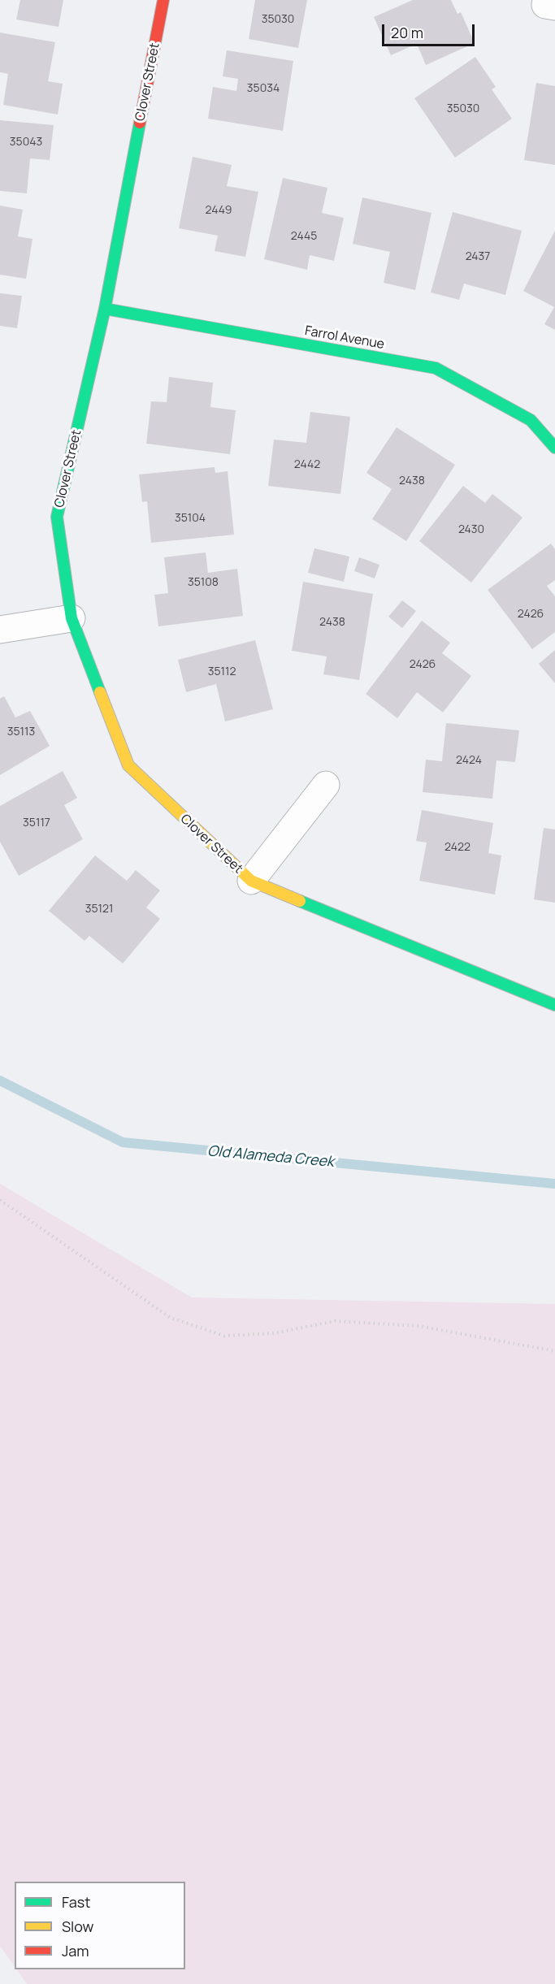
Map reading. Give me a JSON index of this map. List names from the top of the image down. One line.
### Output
{"streets":{"street":["Clover Street","Farrol Avenue"]},"crossings":[["Clover Street","Farrol Avenue"]],"water":["Old Alameda Creek"],"house_numbers":["35030","35034","35030","35043","2449","2445","2437","2442","2438","35104","2430","35108","2426","2438","2426","35112","35113","2424","35117","2422","35121"],"legend":["Fast","Slow","Jam"],"scale_bar":"20 m"}
